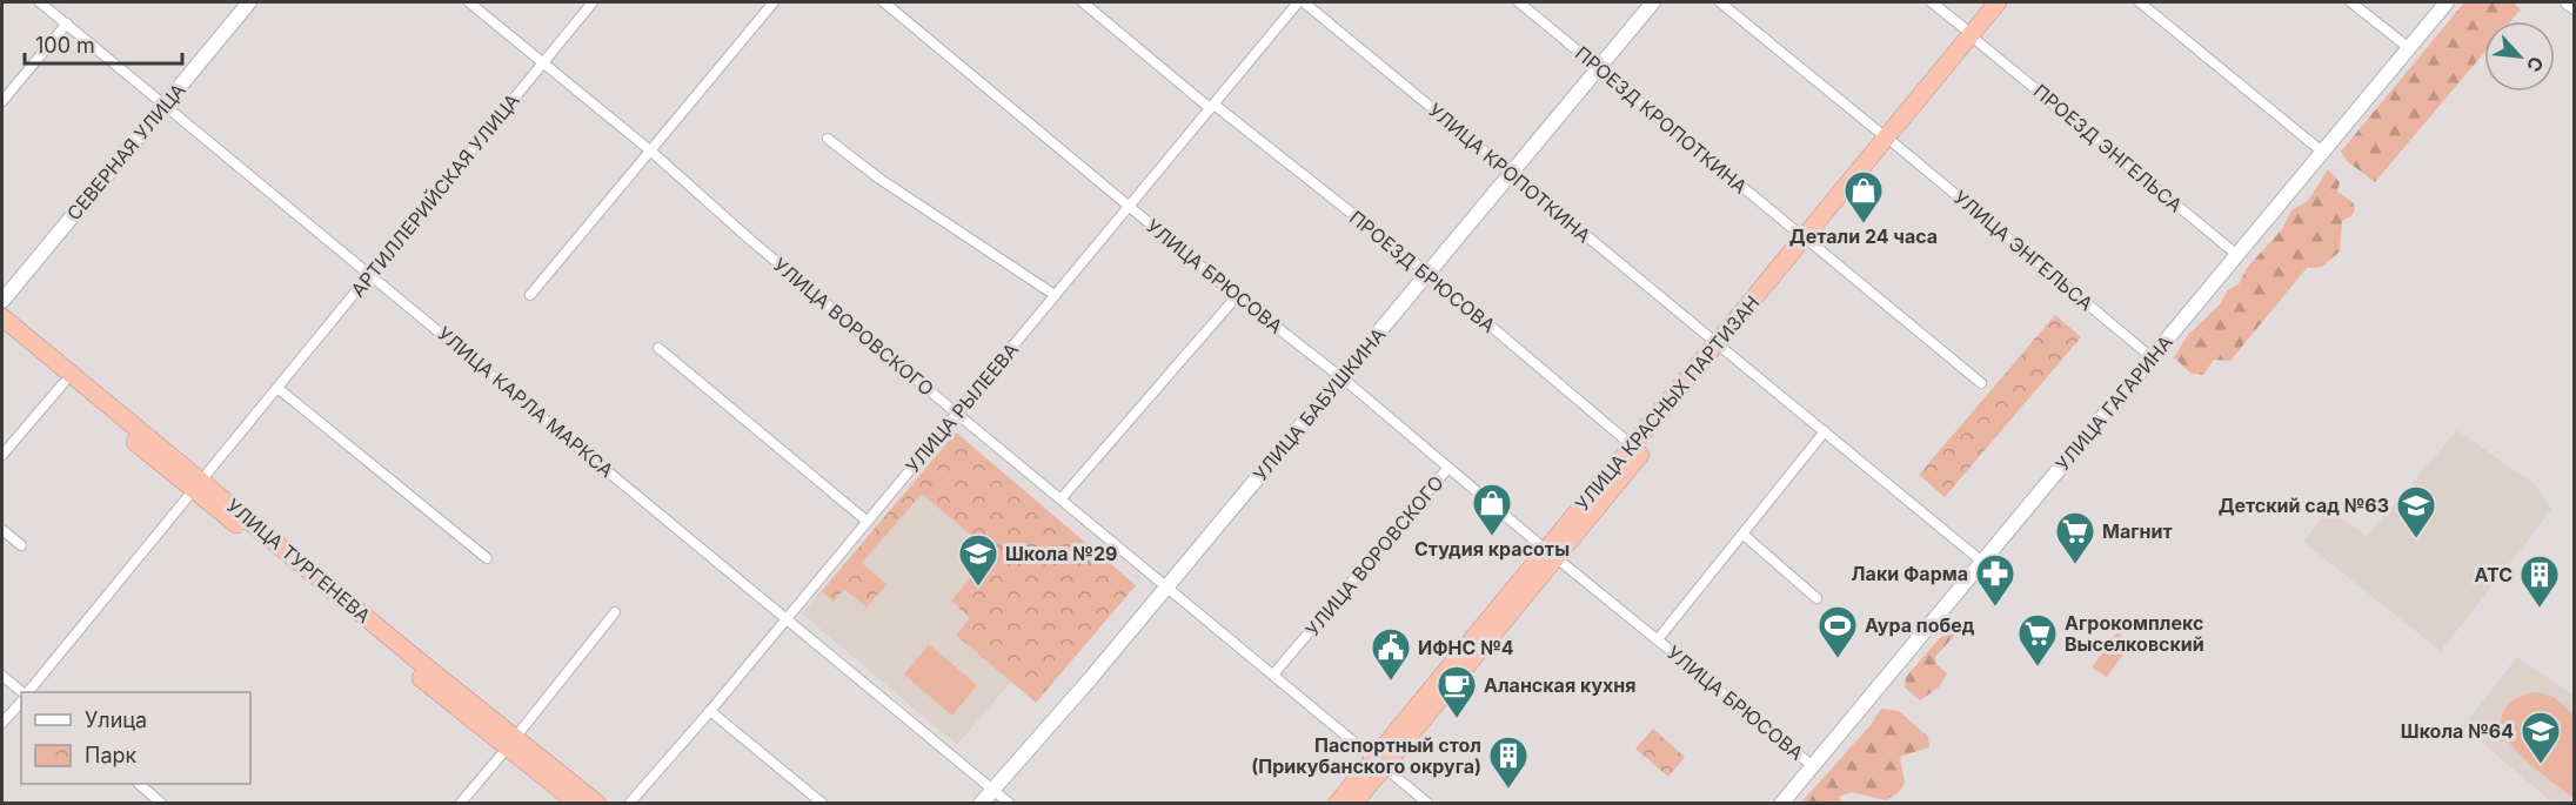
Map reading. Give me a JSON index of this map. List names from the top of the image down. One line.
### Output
{"streets":{"highway":["УЛИЦА КРАСНЫХ ПАРТИЗАН","УЛИЦА ТУРГЕНЕВА"],"street":["ПРОЕЗД КРОПОТКИНА","ПРОЕЗД ЭНГЕЛЬСА","СЕВЕРНАЯ УЛИЦА","УЛИЦА КРОПОТКИНА","АРТИЛЛЕРИЙСКАЯ УЛИЦА","УЛИЦА ЭНГЕЛЬСА","ПРОЕЗД БРЮСОВА","УЛИЦА БРЮСОВА","УЛИЦА ВОРОВСКОГО","УЛИЦА КАРЛА МАРКСА","УЛИЦА ГАГАРИНА","УЛИЦА БАБУШКИНА","УЛИЦА РЫЛЕЕВА"]},"crossings":[["ПРОЕЗД КРОПОТКИНА","УЛИЦА КРАСНЫХ ПАРТИЗАН"],["ПРОЕЗД КРОПОТКИНА","УЛИЦА БАБУШКИНА"],["ПРОЕЗД ЭНГЕЛЬСА","УЛИЦА КРАСНЫХ ПАРТИЗАН"],["ПРОЕЗД ЭНГЕЛЬСА","УЛИЦА ГАГАРИНА"],["СЕВЕРНАЯ УЛИЦА","УЛИЦА КАРЛА МАРКСА"],["УЛИЦА КРОПОТКИНА","УЛИЦА БРЮСОВА"],["УЛИЦА КРОПОТКИНА","УЛИЦА КРАСНЫХ ПАРТИЗАН"],["УЛИЦА КРОПОТКИНА","УЛИЦА ГАГАРИНА"],["УЛИЦА КРОПОТКИНА","УЛИЦА БАБУШКИНА"],["АРТИЛЛЕРИЙСКАЯ УЛИЦА","УЛИЦА ВОРОВСКОГО"],["АРТИЛЛЕРИЙСКАЯ УЛИЦА","УЛИЦА КАРЛА МАРКСА"],["АРТИЛЛЕРИЙСКАЯ УЛИЦА","УЛИЦА ТУРГЕНЕВА"],["УЛИЦА ЭНГЕЛЬСА","УЛИЦА КРАСНЫХ ПАРТИЗАН"],["УЛИЦА ЭНГЕЛЬСА","УЛИЦА ГАГАРИНА"],["ПРОЕЗД БРЮСОВА","УЛИЦА КРАСНЫХ ПАРТИЗАН"],["ПРОЕЗД БРЮСОВА","УЛИЦА БАБУШКИНА"],["ПРОЕЗД БРЮСОВА","УЛИЦА РЫЛЕЕВА"],["УЛИЦА БРЮСОВА","УЛИЦА ВОРОВСКОГО"],["УЛИЦА БРЮСОВА","УЛИЦА КРАСНЫХ ПАРТИЗАН"],["УЛИЦА БРЮСОВА","УЛИЦА ГАГАРИНА"],["УЛИЦА БРЮСОВА","УЛИЦА БАБУШКИНА"],["УЛИЦА БРЮСОВА","УЛИЦА РЫЛЕЕВА"],["УЛИЦА ВОРОВСКОГО","УЛИЦА КРАСНЫХ ПАРТИЗАН"],["УЛИЦА ВОРОВСКОГО","УЛИЦА БАБУШКИНА"],["УЛИЦА ВОРОВСКОГО","УЛИЦА РЫЛЕЕВА"],["УЛИЦА КАРЛА МАРКСА","УЛИЦА БАБУШКИНА"],["УЛИЦА КАРЛА МАРКСА","УЛИЦА РЫЛЕЕВА"]],"places":{"shop":["Детали 24 часа","Студия красоты"],"school or university":["Детский сад №63","Школа №29","Школа №64"],"supermarket":["Магнит","Агрокомплекс Выселковский"],"pharmacy":["Лаки Фарма"],"building":["АТС","Паспортный стол (Прикубанского округа)"],"sports":["Аура побед"],"public building":["ИФНС №4"],"cafe":["Аланская кухня"]},"legend":["Улица","Парк"],"scale_bar":"100 m","north":"bottom right"}
